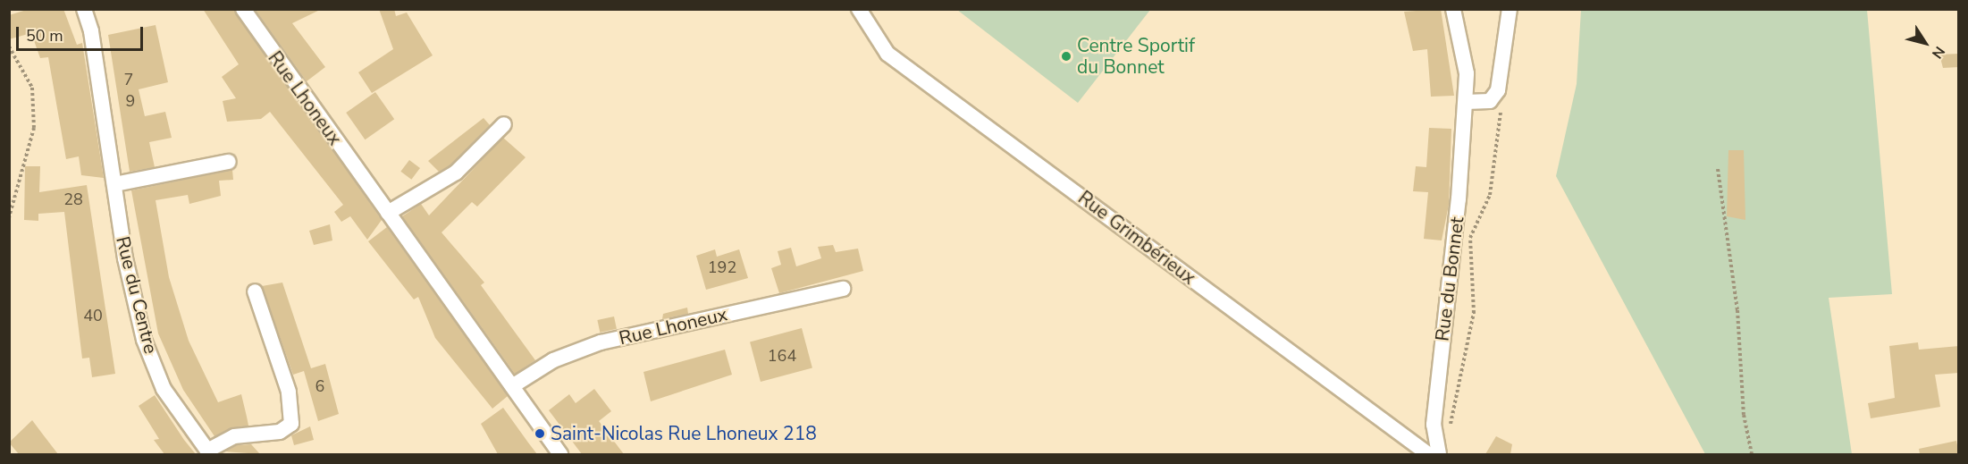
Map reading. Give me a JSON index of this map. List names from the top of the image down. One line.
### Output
{"streets":{"street":["Rue Lhoneux","Rue Grimbérieux","Rue du Bonnet","Rue du Centre"]},"places":["Centre Sportif du Bonnet","Saint-Nicolas Rue Lhoneux 218"],"house_numbers":["7","9","28","192","40","164","6"],"scale_bar":"50 m","north":"bottom right"}
